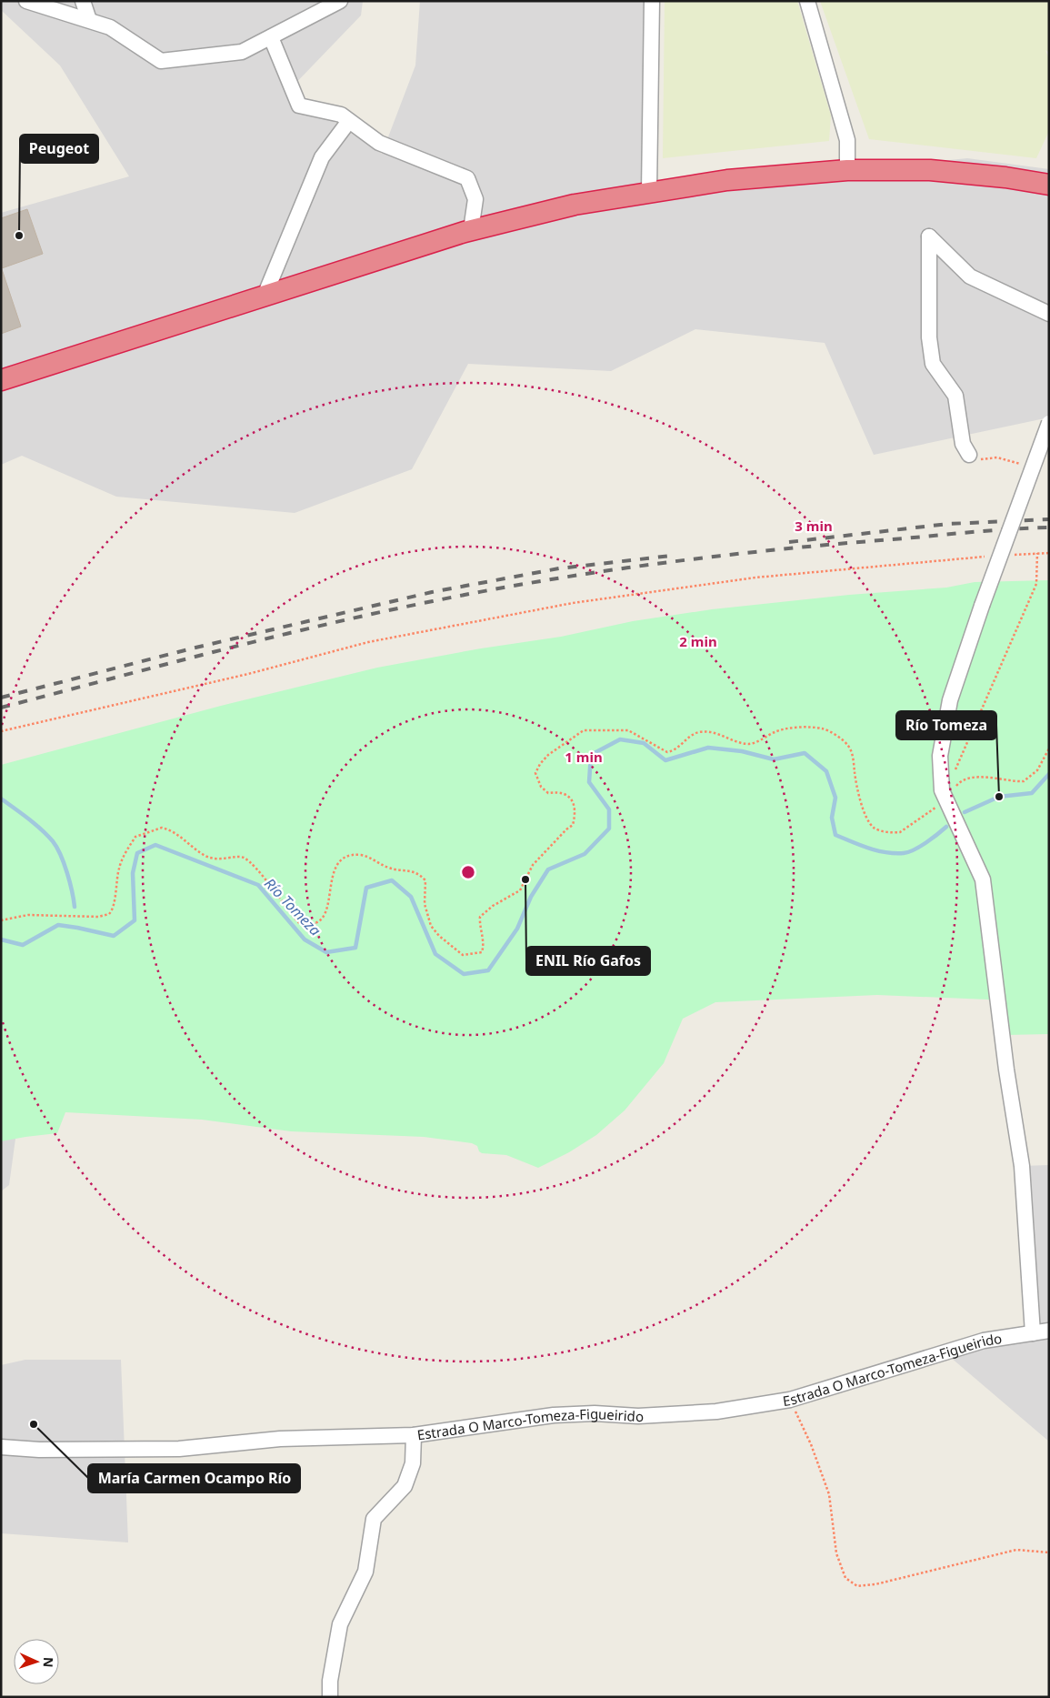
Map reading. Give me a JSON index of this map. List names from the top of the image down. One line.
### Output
{"streets":{"street":["Estrada O Marco-Tomeza-Figueirido"]},"water":["Río Tomeza"],"places":["Peugeot","Río Tomeza","ENIL Río Gafos","María Carmen Ocampo Río"],"north":"right","rings":["3 min","2 min","1 min"]}
